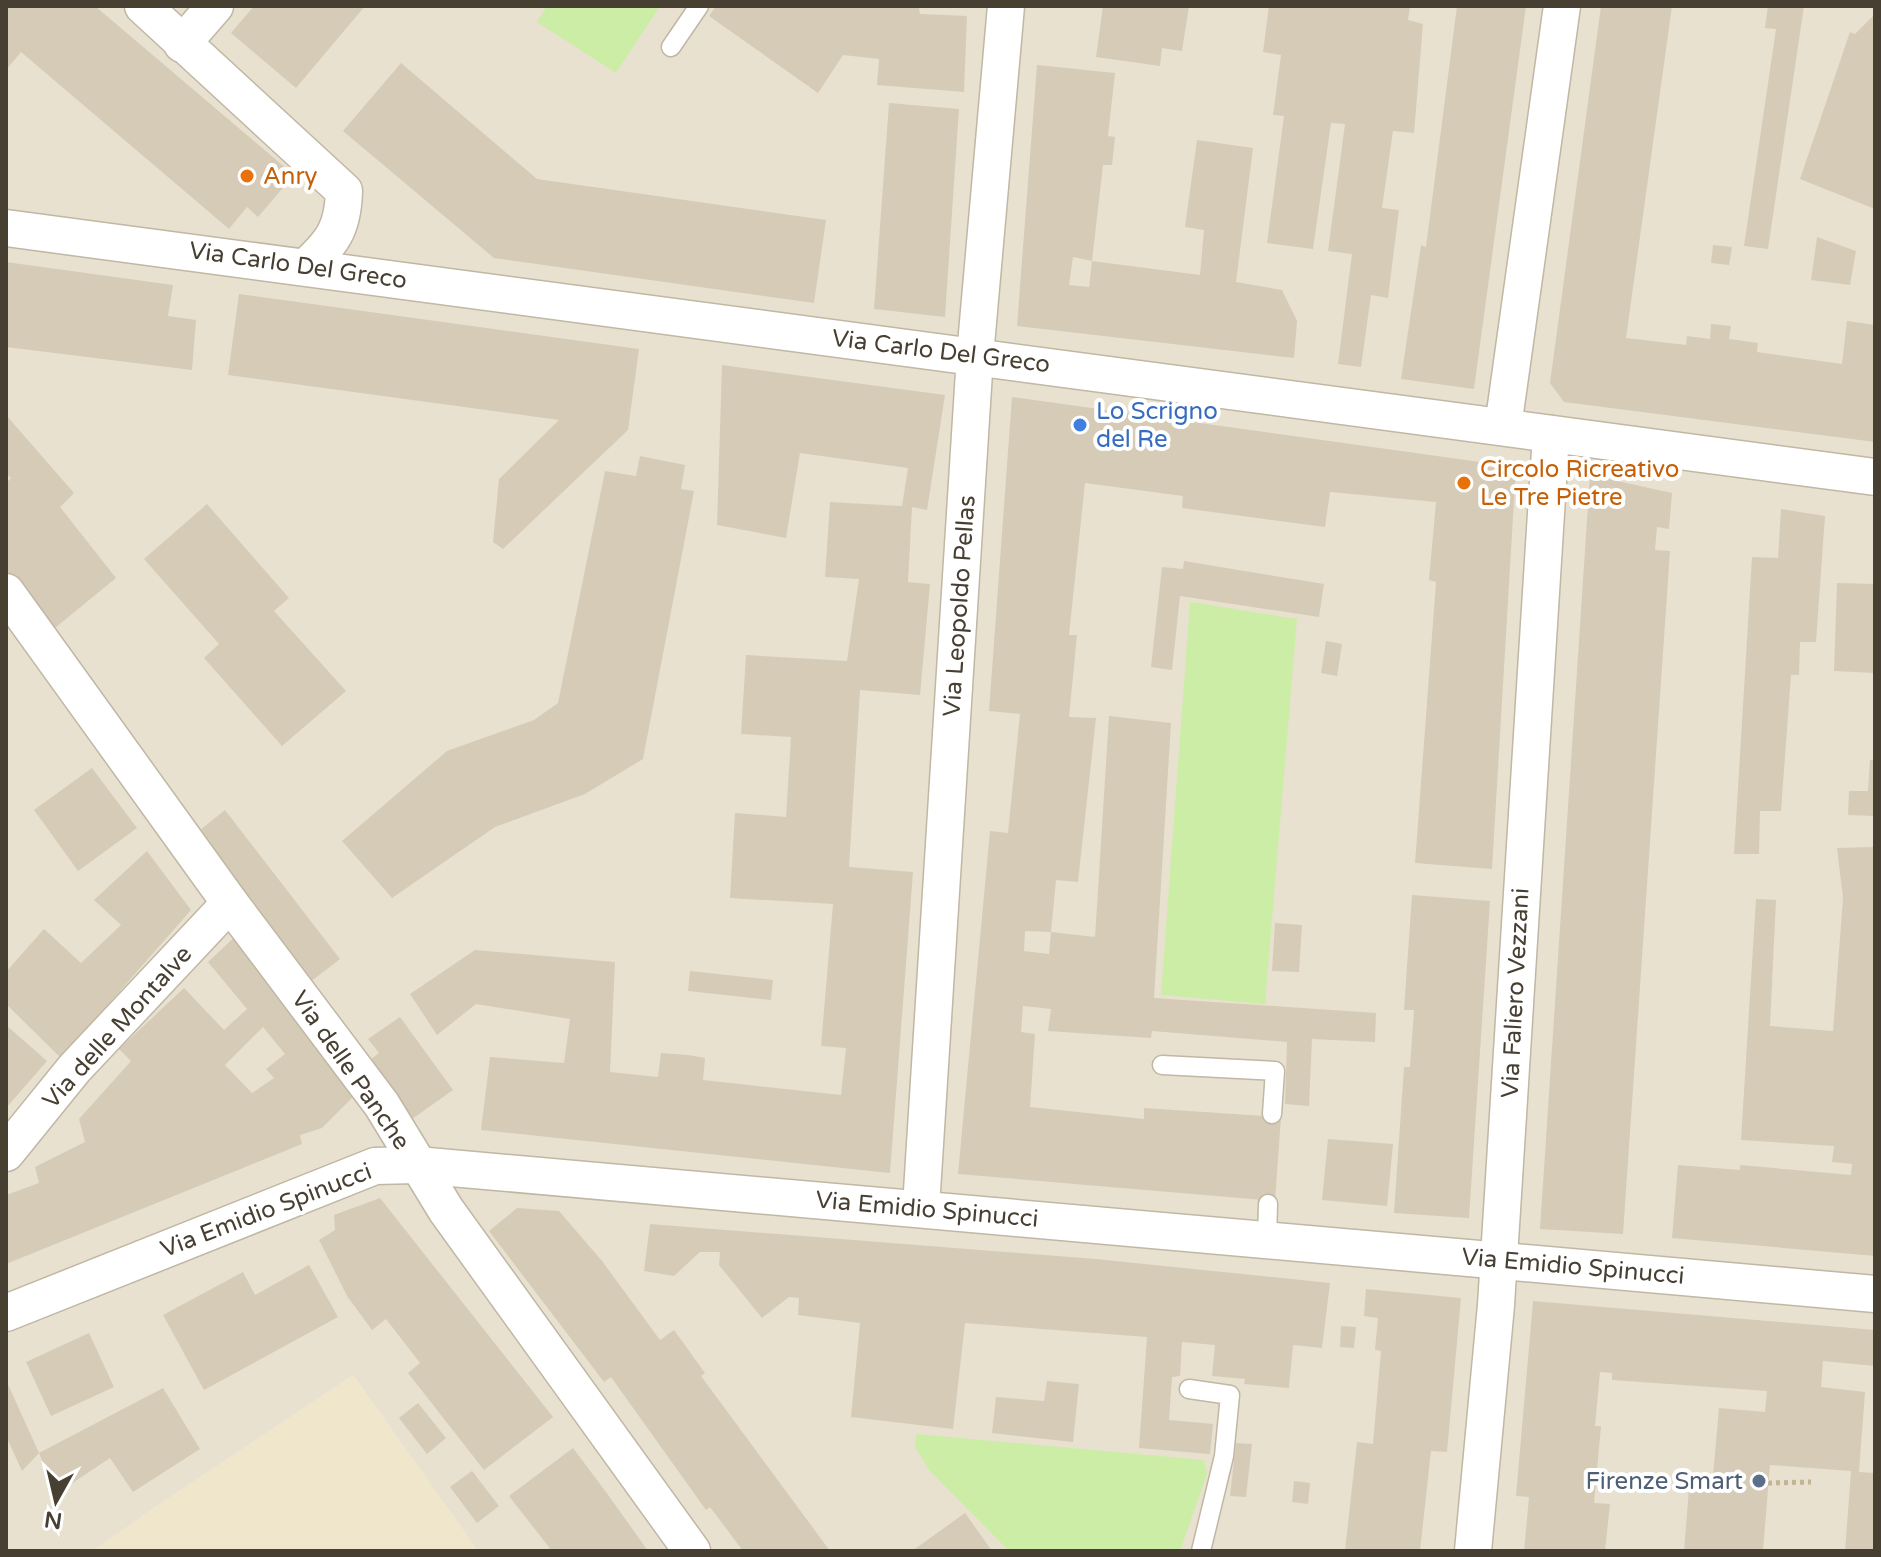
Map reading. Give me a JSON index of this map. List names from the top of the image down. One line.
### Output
{"streets":{"street":["Via Carlo Del Greco","Via Leopoldo Pellas","Via Faliero Vezzani","Via delle Montalve","Via delle Panche","Via Emidio Spinucci"]},"crossings":[["Via Carlo Del Greco","Via Leopoldo Pellas"],["Via Carlo Del Greco","Via Faliero Vezzani"],["Via Leopoldo Pellas","Via Emidio Spinucci"],["Via Faliero Vezzani","Via Emidio Spinucci"],["Via delle Montalve","Via delle Panche"],["Via delle Panche","Via Emidio Spinucci"]],"places":["Anry","Lo Scrigno del Re","Circolo Ricreativo Le Tre Pietre","Firenze Smart"],"north":"bottom"}
